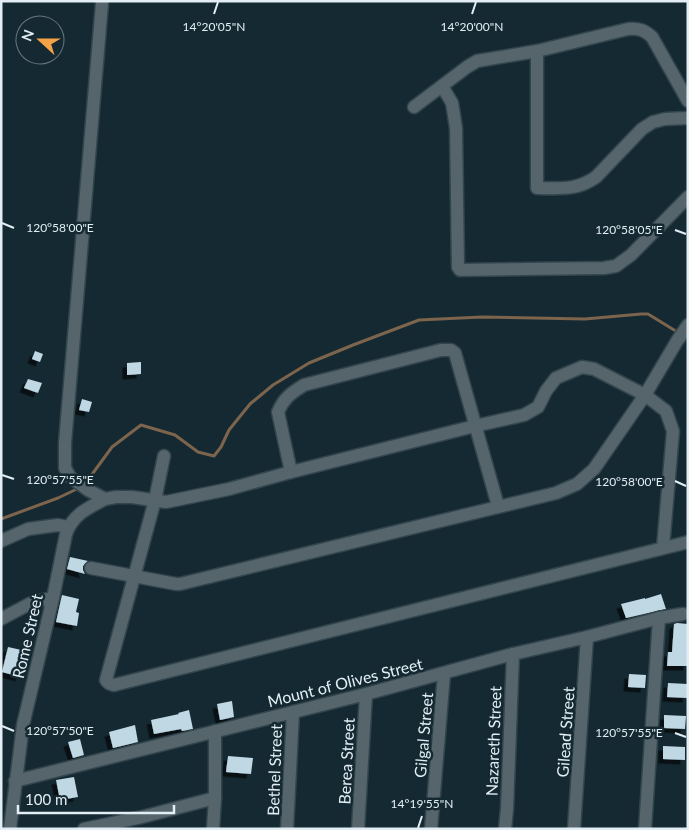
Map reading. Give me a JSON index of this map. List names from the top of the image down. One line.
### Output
{"streets":{"street":["Rome Street","Mount of Olives Street","Gilead Street","Gilgal Street","Nazareth Street","Berea Street","Bethel Street"]},"crossings":[["Rome Street","Mount of Olives Street"],["Mount of Olives Street","Gilead Street"],["Mount of Olives Street","Gilgal Street"],["Mount of Olives Street","Nazareth Street"],["Mount of Olives Street","Berea Street"],["Mount of Olives Street","Bethel Street"]],"scale_bar":"100 m","north":"left","coordinates":["14°20'00\"N","14°20'05\"N","120°58'00\"E","120°58'05\"E","120°57'55\"E","120°57'50\"E","14°19'55\"N"]}
